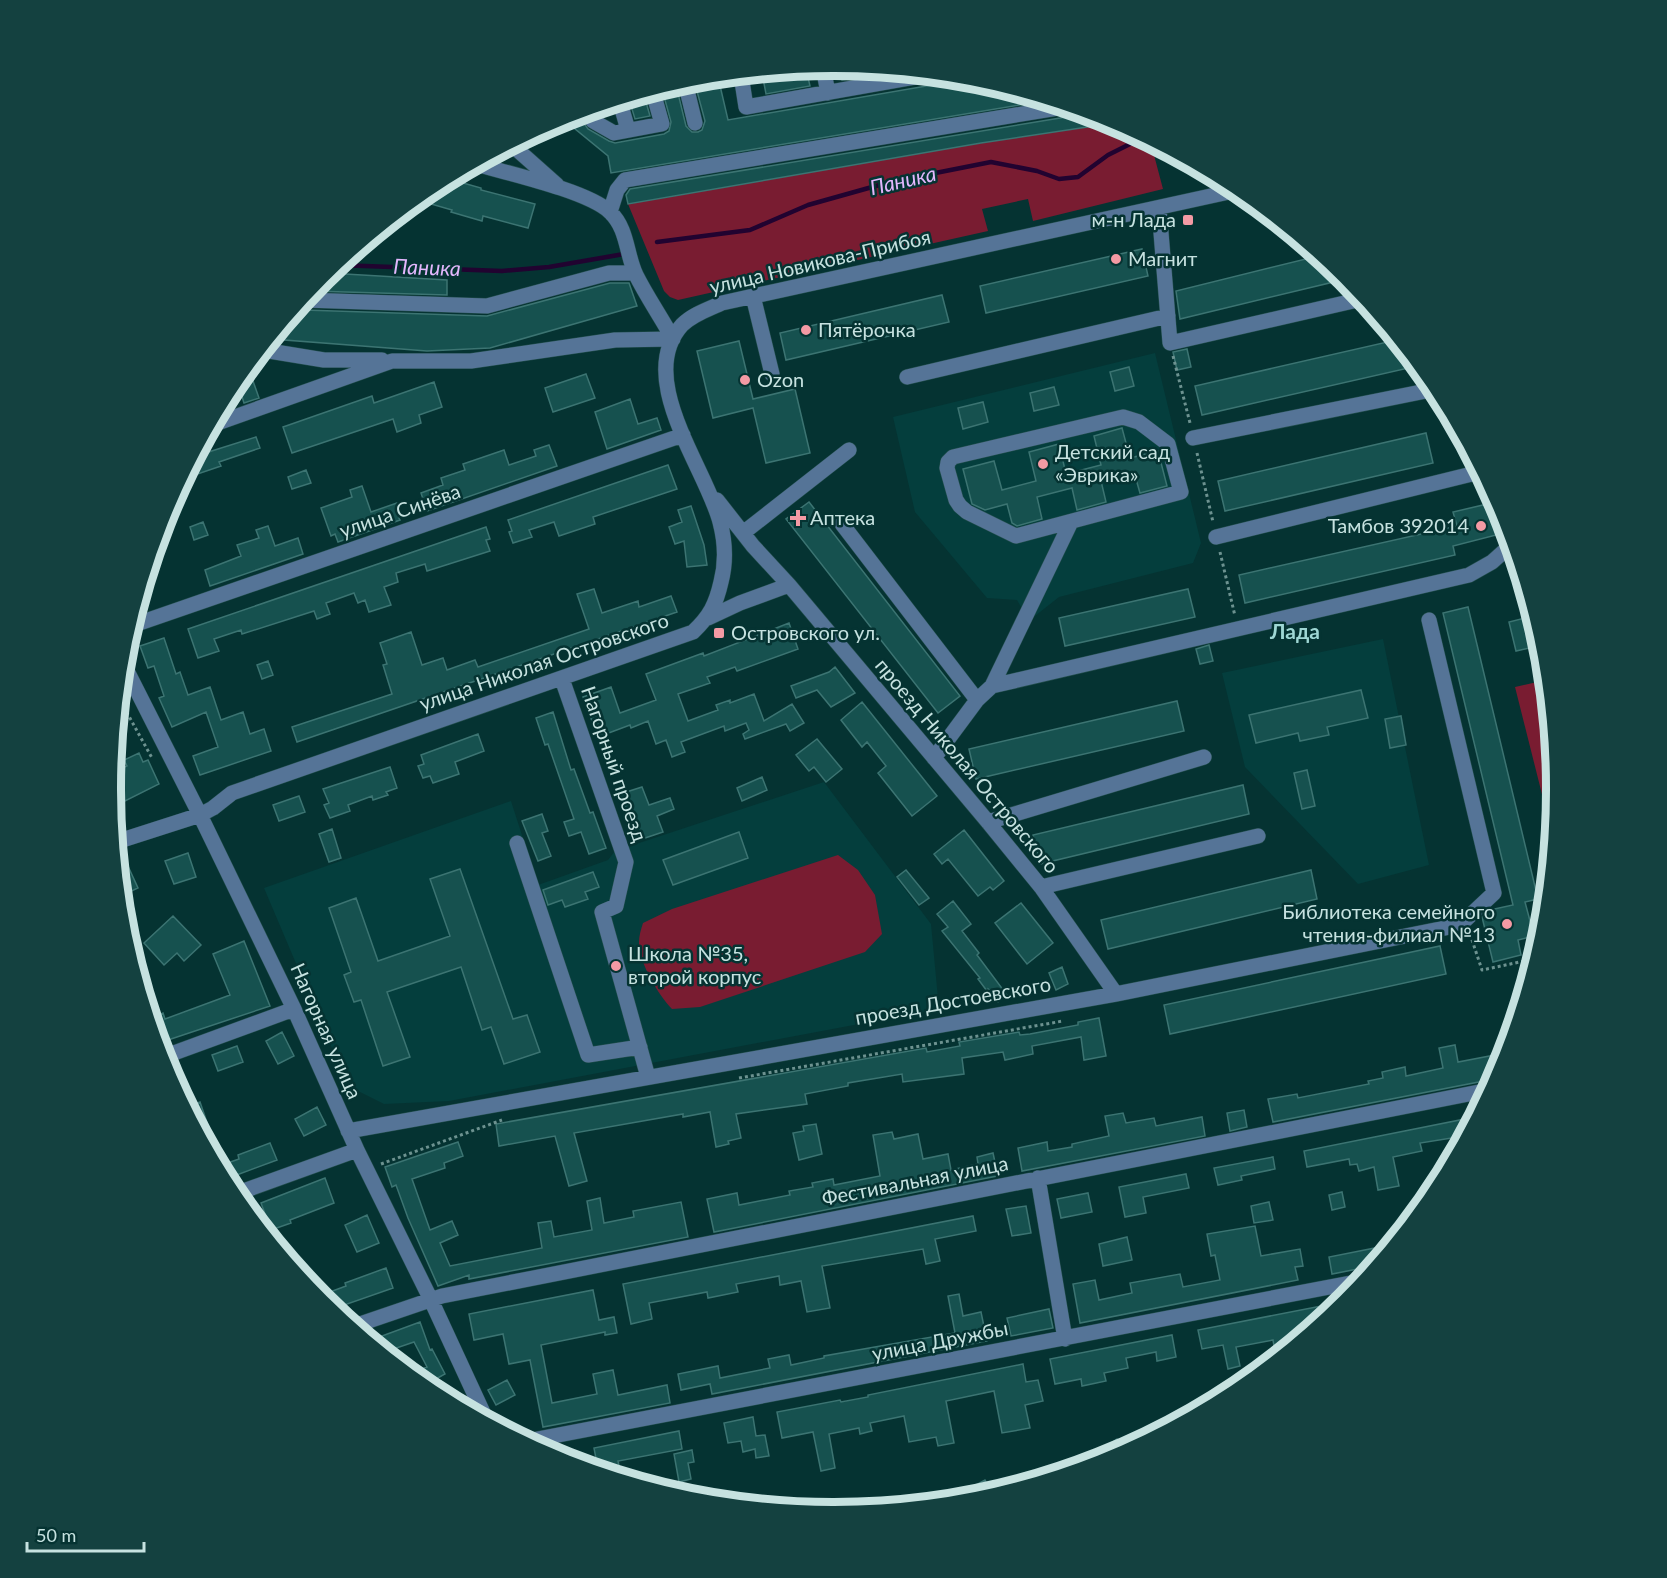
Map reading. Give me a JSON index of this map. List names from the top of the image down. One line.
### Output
{"streets":{"street":["улица Новикова-Прибоя","улица Синёва","улица Николая Островского","Нагорный проезд","проезд Николая Островского","проезд Достоевского","Нагорная улица","Фестивальная улица","улица Дружбы"]},"crossings":[["улица Николая Островского","Нагорный проезд"],["улица Николая Островского","проезд Николая Островского"],["улица Николая Островского","Нагорная улица"],["проезд Николая Островского","проезд Достоевского"],["проезд Достоевского","Нагорная улица"],["Нагорная улица","Фестивальная улица"]],"districts":["Лада"],"water":["Паника"],"places":{"transit":["м-н Лада","Островского ул."],"other":["Магнит","Пятёрочка","Ozon","Детский сад «Эврика»","Тамбов 392014","Библиотека семейного чтения-филиал №13","Школа №35, второй корпус"],"health":["Аптека"]},"scale_bar":"50 m"}
